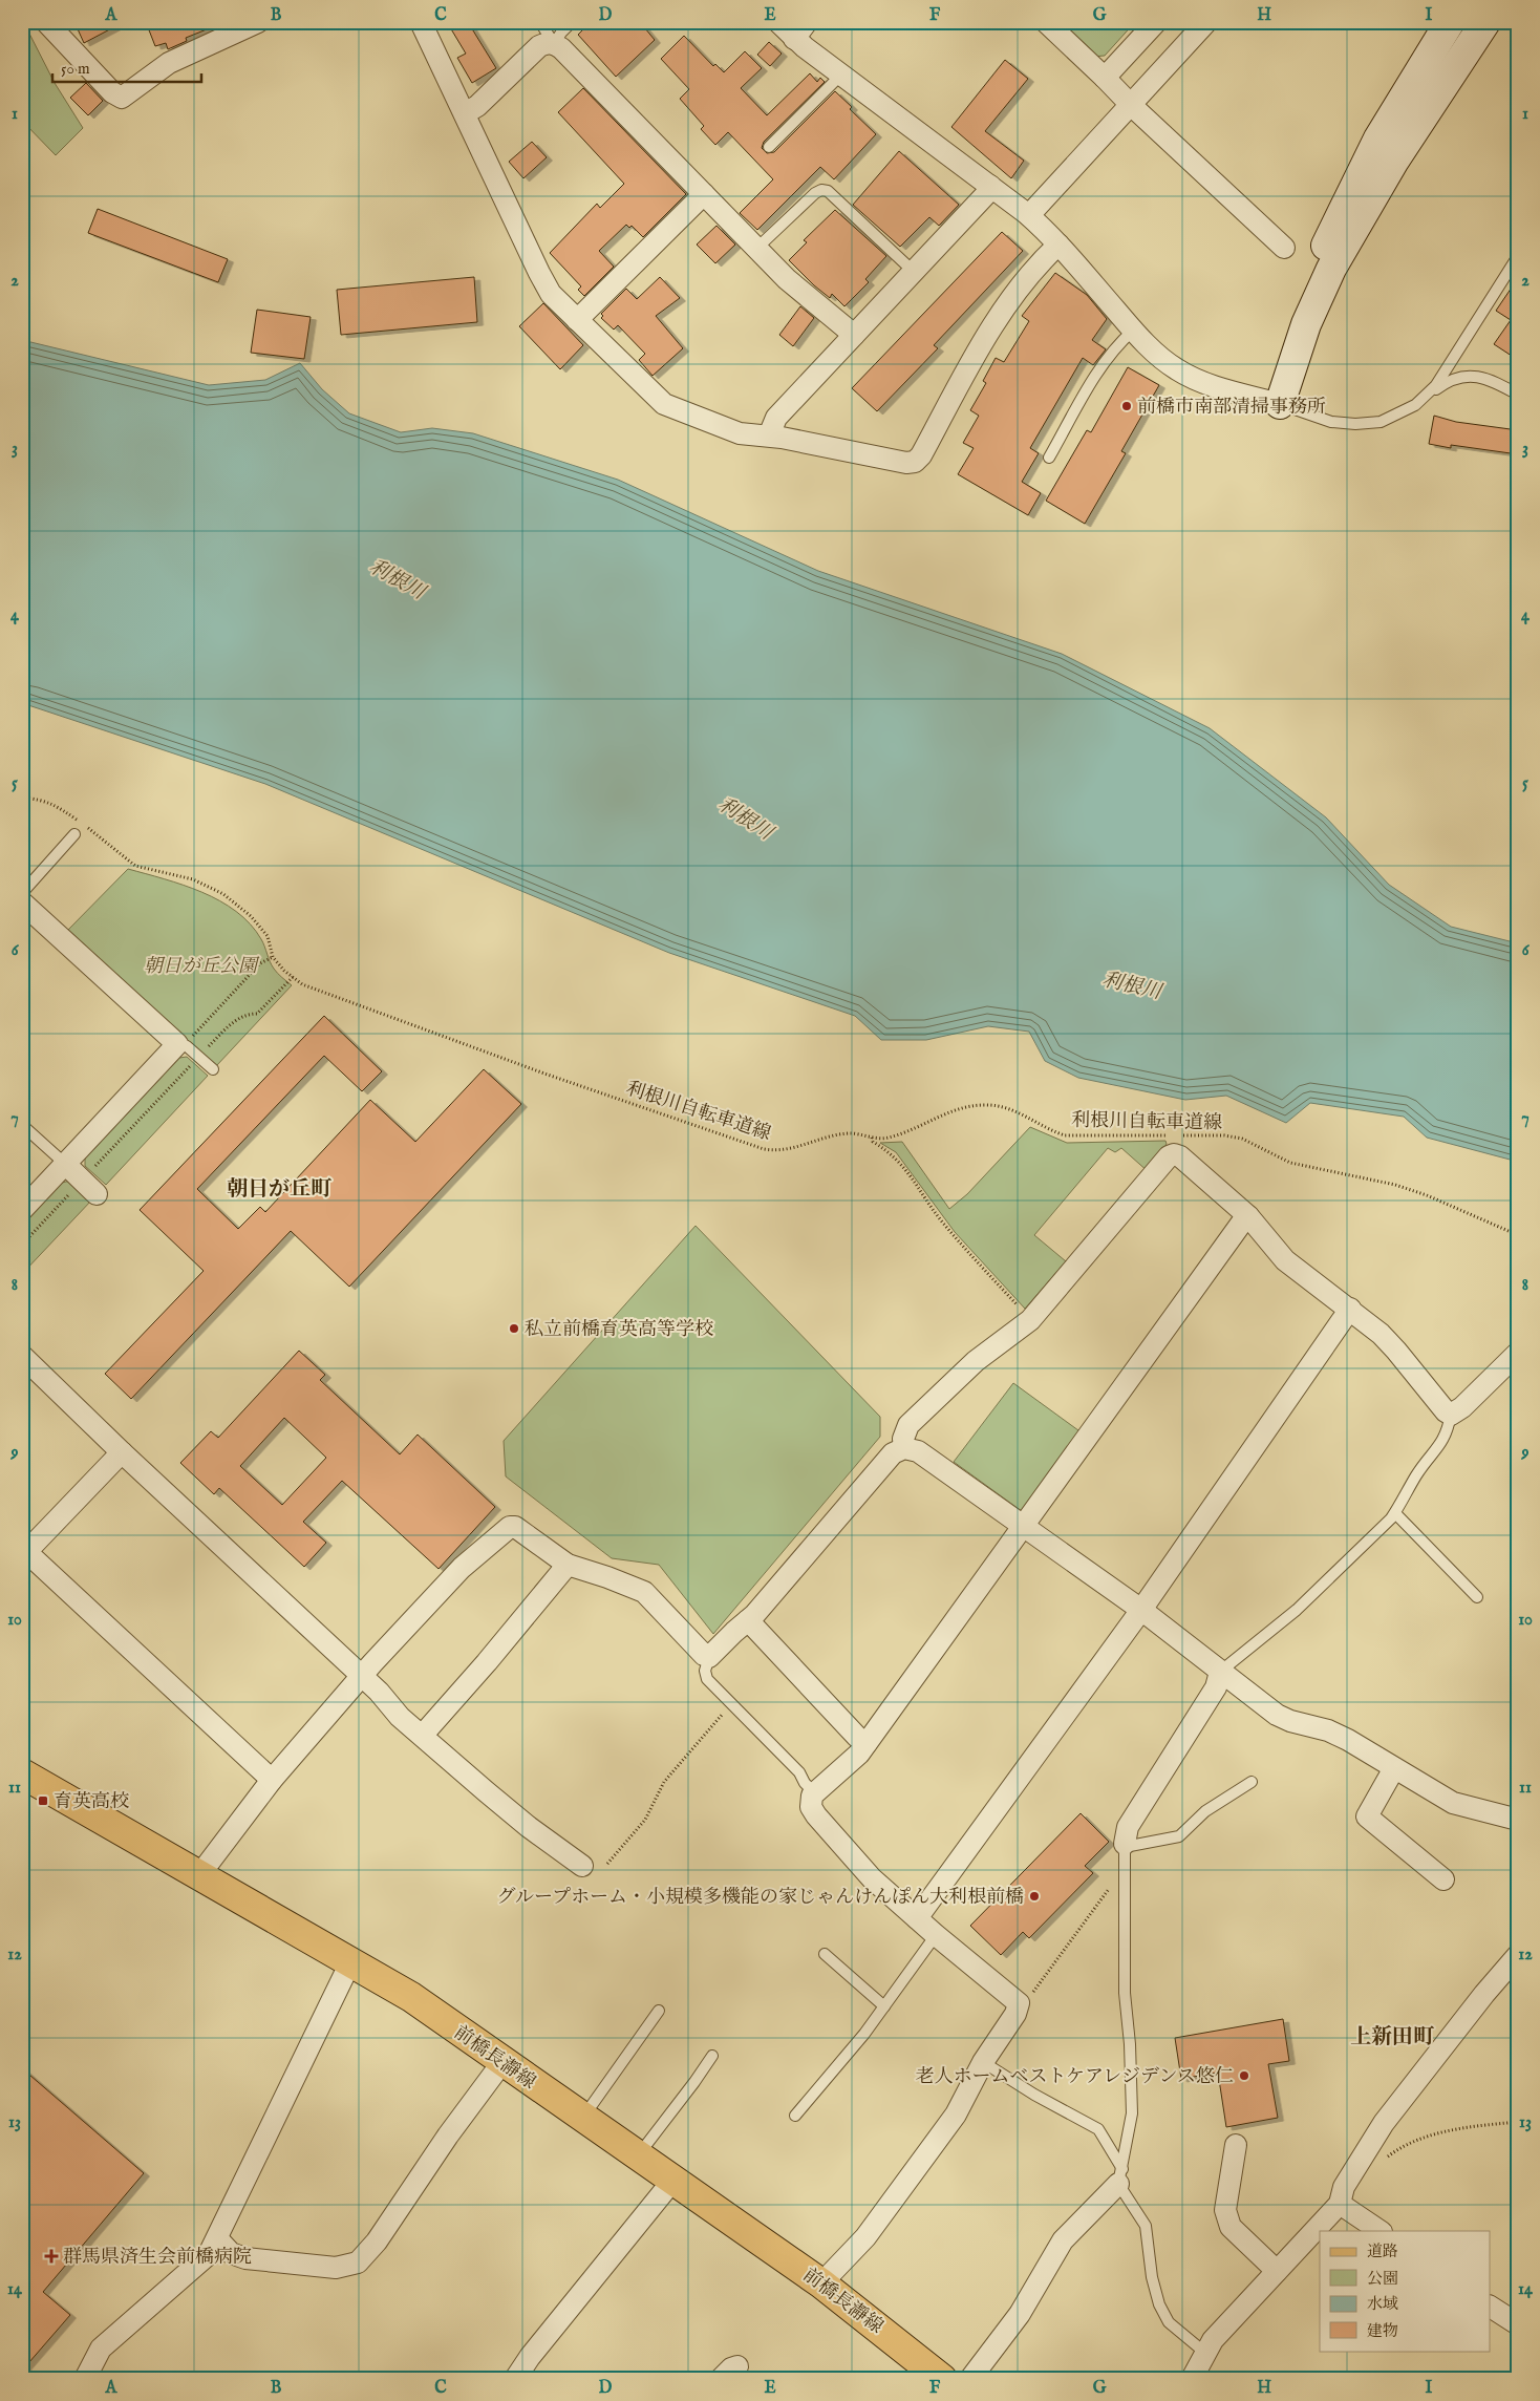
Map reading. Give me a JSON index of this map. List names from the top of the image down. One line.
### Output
{"streets":{"main road":["前橋長瀞線"],"path":["利根川自転車道線"]},"districts":["朝日が丘町","上新田町"],"water":["利根川"],"parks":["朝日が丘公園"],"places":{"other":["前橋市南部清掃事務所","私立前橋育英高等学校","グループホーム・小規模多機能の家じゃんけんぽん大利根前橋","老人ホームベストケアレジデンス悠仁"],"transit":["育英高校"],"health":["群馬県済生会前橋病院"]},"legend":["道路","公園","水域","建物"],"scale_bar":"50 m","grid":{"columns":["A","B","C","D","E","F","G","H","I"],"rows":["1","2","3","4","5","6","7","8","9","10","11","12","13","14"]}}
